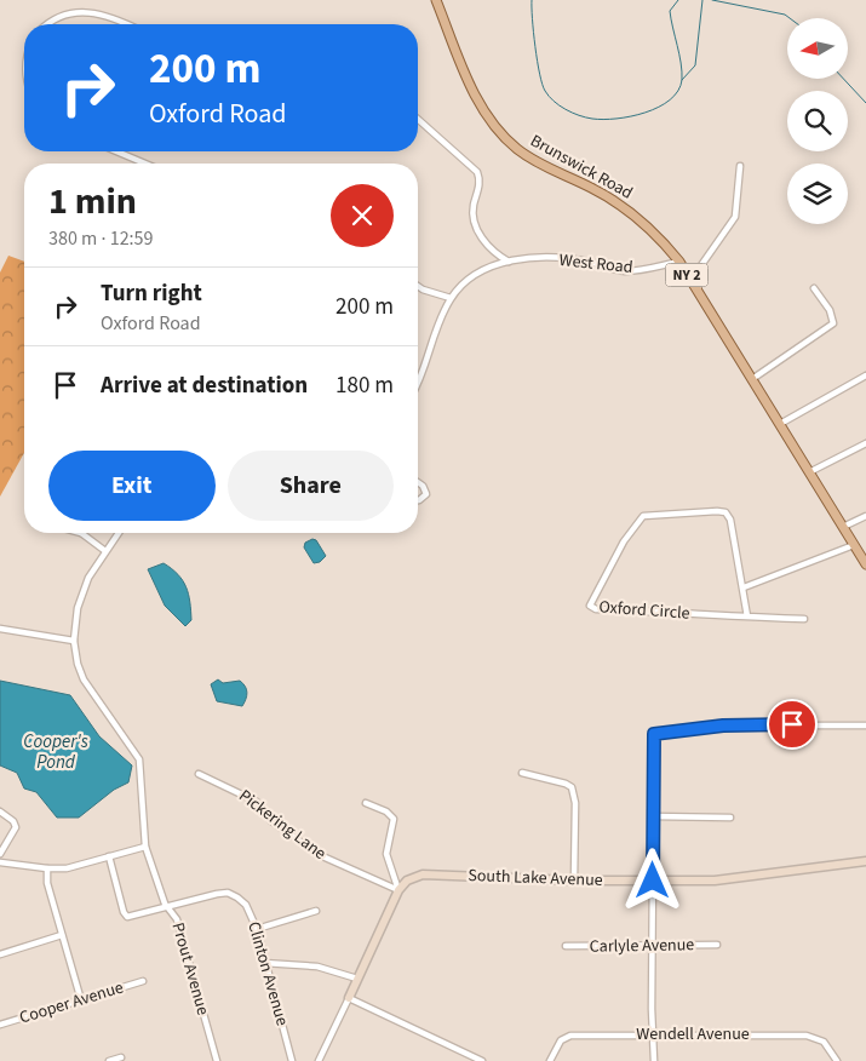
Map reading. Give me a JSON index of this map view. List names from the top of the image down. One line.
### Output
{"streets":{"main road":["Brunswick Road","NY 2"],"street":["West Road","Oxford Circle","Pickering Lane","South Lake Avenue","Carlyle Avenue","Prout Avenue","Clinton Avenue","Cooper Avenue","Wendell Avenue"]},"crossings":[["Brunswick Road","West Road"],["Pickering Lane","South Lake Avenue"],["Prout Avenue","Clinton Avenue"]],"water":["Cooper's Pond"],"north":"left","page":{"turn":["200 m","Oxford Road"],"heading":["1 min","380 m · 12:59"],"list":[{"name":"Turn right","note":"Oxford Road","value":"200 m"},{"name":"Arrive at destination","value":"180 m"}],"buttons":["Exit","Share"]}}
